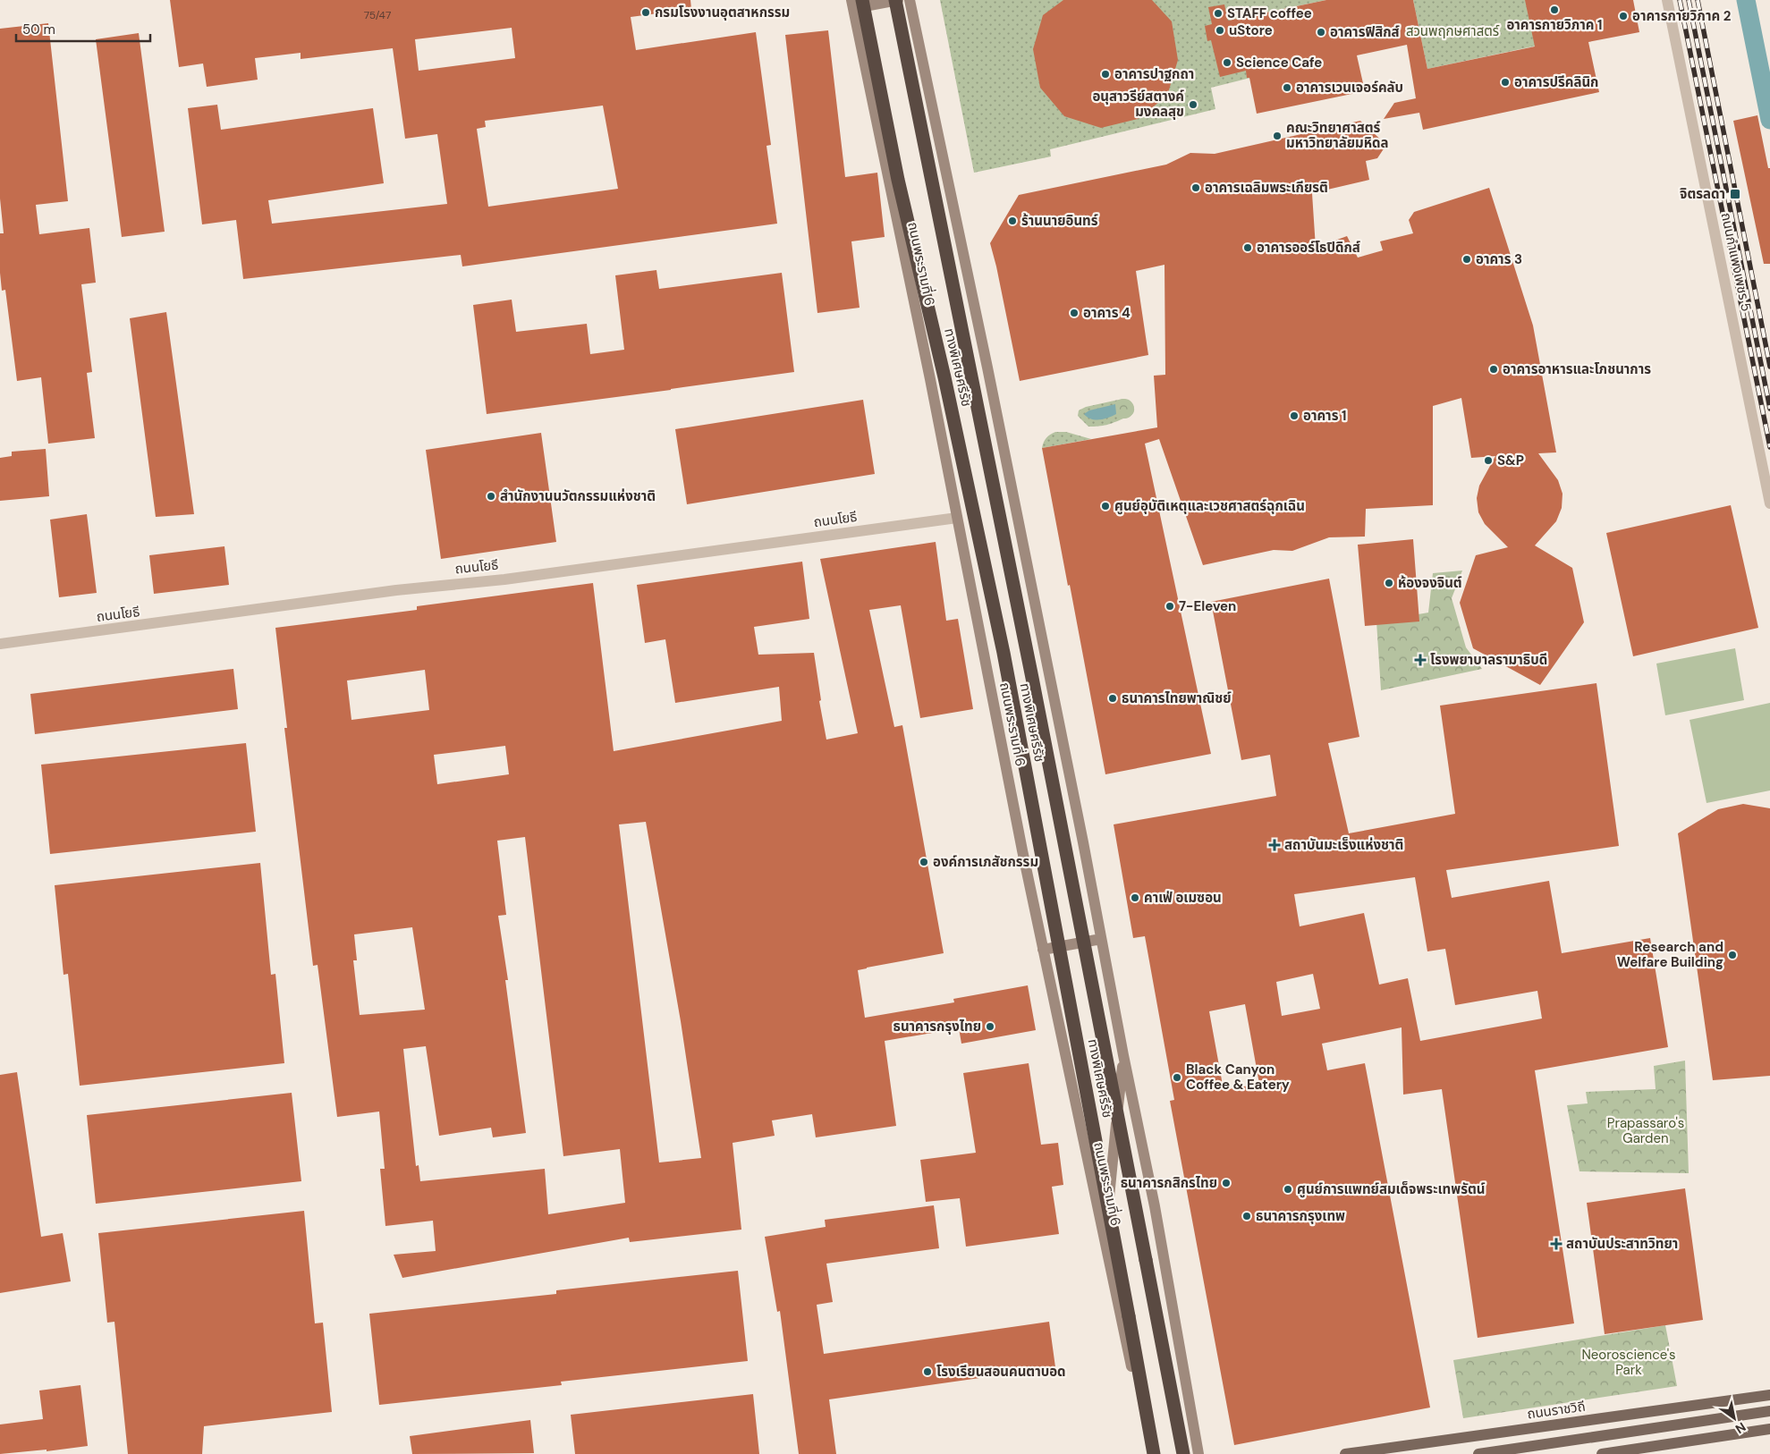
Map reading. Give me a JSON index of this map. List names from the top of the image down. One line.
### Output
{"streets":{"highway":["ทางพิเศษศรีรัช"],"main road":["ถนนพระรามที่ 6","ถนนราชวิถี"],"street":["ถนนกำแพงเพชร 5","ถนนโยธี"]},"crossings":[["ถนนพระรามที่ 6","ทางพิเศษศรีรัช"],["ถนนพระรามที่ 6","ถนนโยธี"]],"parks":["สวนพฤกษศาสตร์","Prapassaro's Garden","Neoroscience's Park"],"places":{"other":["อาคารกายวิภาค 1","กรมโรงงานอุตสาหกรรม","STAFF coffee","อาคารกายวิภาค 2","uStore","อาคารฟิสิกส์","Science Cafe","อาคารปาฐกถา","อาคารปรีคลินิก","อาคารเวนเจอร์คลับ","อนุสาวรีย์สตางค์ มงคลสุข","คณะวิทยาศาสตร์ มหาวิทยาลัยมหิดล","อาคารเฉลิมพระเกียรติ","ร้านนายอินทร์","อาคารออร์โธปิดิกส์","อาคาร 3","อาคาร 4","อาคารอาหารและโภชนาการ","อาคาร 1","S&P","สำนักงานนวัตกรรมแห่งชาติ","ศูนย์อุบัติเหตุและเวชศาสตร์ฉุกเฉิน","ห้องจงจินต์","7-Eleven","ธนาคารไทยพาณิชย์","องค์การเภสัชกรรม","คาเฟ่ อเมซอน","Research and Welfare Building","ธนาคารกรุงไทย","Black Canyon Coffee & Eatery","ธนาคารกสิกรไทย","ศูนย์การแพทย์สมเด็จพระเทพรัตน์","ธนาคารกรุงเทพ","โรงเรียนสอนคนตาบอด"],"transit":["จิตรลดา"],"health":["โรงพยาบาลรามาธิบดี","สถาบันมะเร็งแห่งชาติ","สถาบันประสาทวิทยา"]},"house_numbers":["75/47"],"scale_bar":"50 m","north":"bottom right"}
